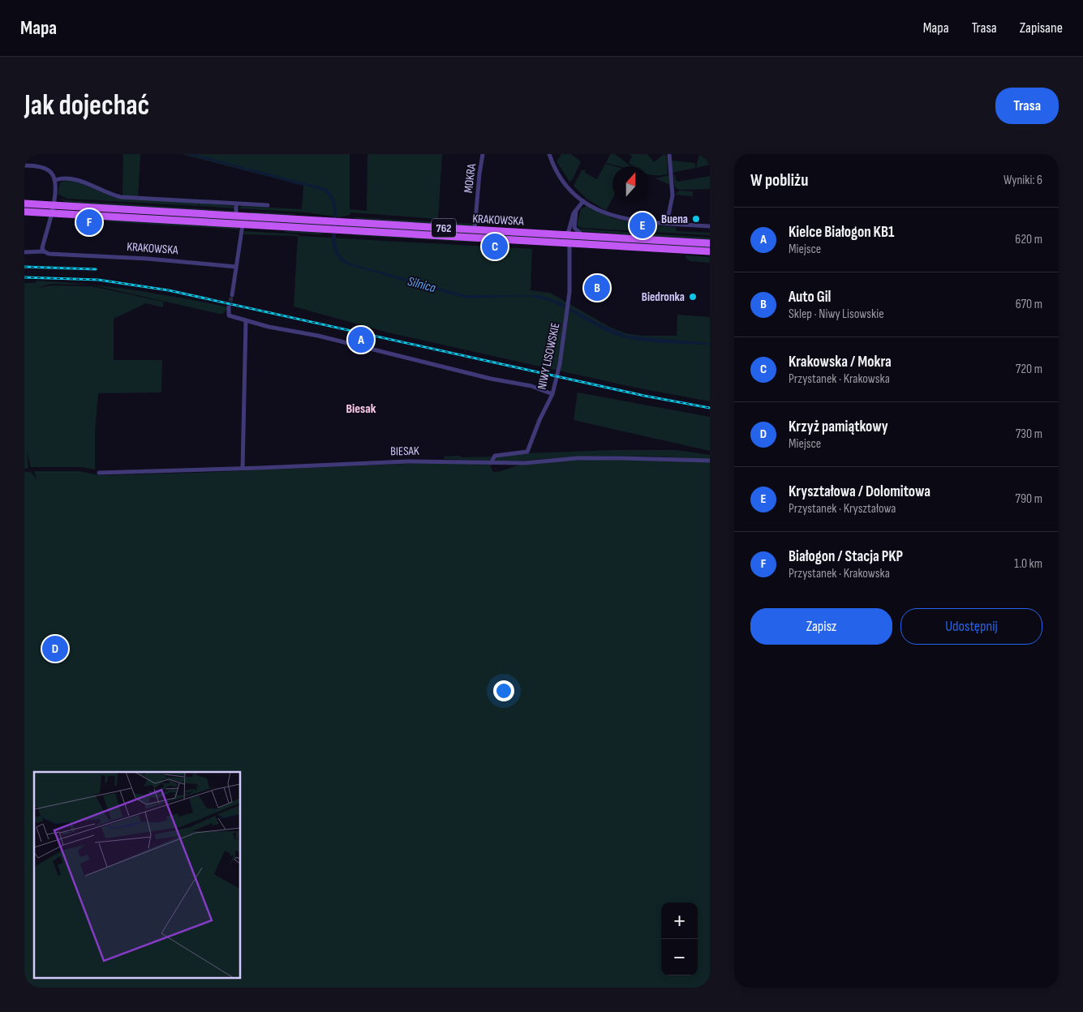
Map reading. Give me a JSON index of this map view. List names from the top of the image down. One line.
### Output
{"streets":{"main road":["KRAKOWSKA","762"],"street":["MOKRA","NIWY LISOWSKIE","BIESAK"]},"crossings":[["MOKRA","KRAKOWSKA"],["KRAKOWSKA","NIWY LISOWSKIE"],["NIWY LISOWSKIE","BIESAK"]],"districts":["Biesak"],"water":["Silnica"],"places":["Buena","Biedronka"],"north":"top","page":{"header":"Mapa","nav":["Mapa","Trasa","Zapisane"],"buttons":["Trasa",["Zapisz","Udostępnij"]],"title":"Jak dojechać","heading":["W pobliżu","Wyniki: 6"],"list":[{"mark":"A","name":"Kielce Białogon KB1","note":"Miejsce","value":"620 m"},{"mark":"B","name":"Auto Gil","note":"Sklep · Niwy Lisowskie","value":"670 m"},{"mark":"C","name":"Krakowska / Mokra","note":"Przystanek · Krakowska","value":"720 m"},{"mark":"D","name":"Krzyż pamiątkowy","note":"Miejsce","value":"730 m"},{"mark":"E","name":"Kryształowa / Dolomitowa","note":"Przystanek · Kryształowa","value":"790 m"},{"mark":"F","name":"Białogon / Stacja PKP","note":"Przystanek · Krakowska","value":"1.0 km"}],"pins":["F","E","C","B","A","D"],"map_buttons":["+","−"]}}
